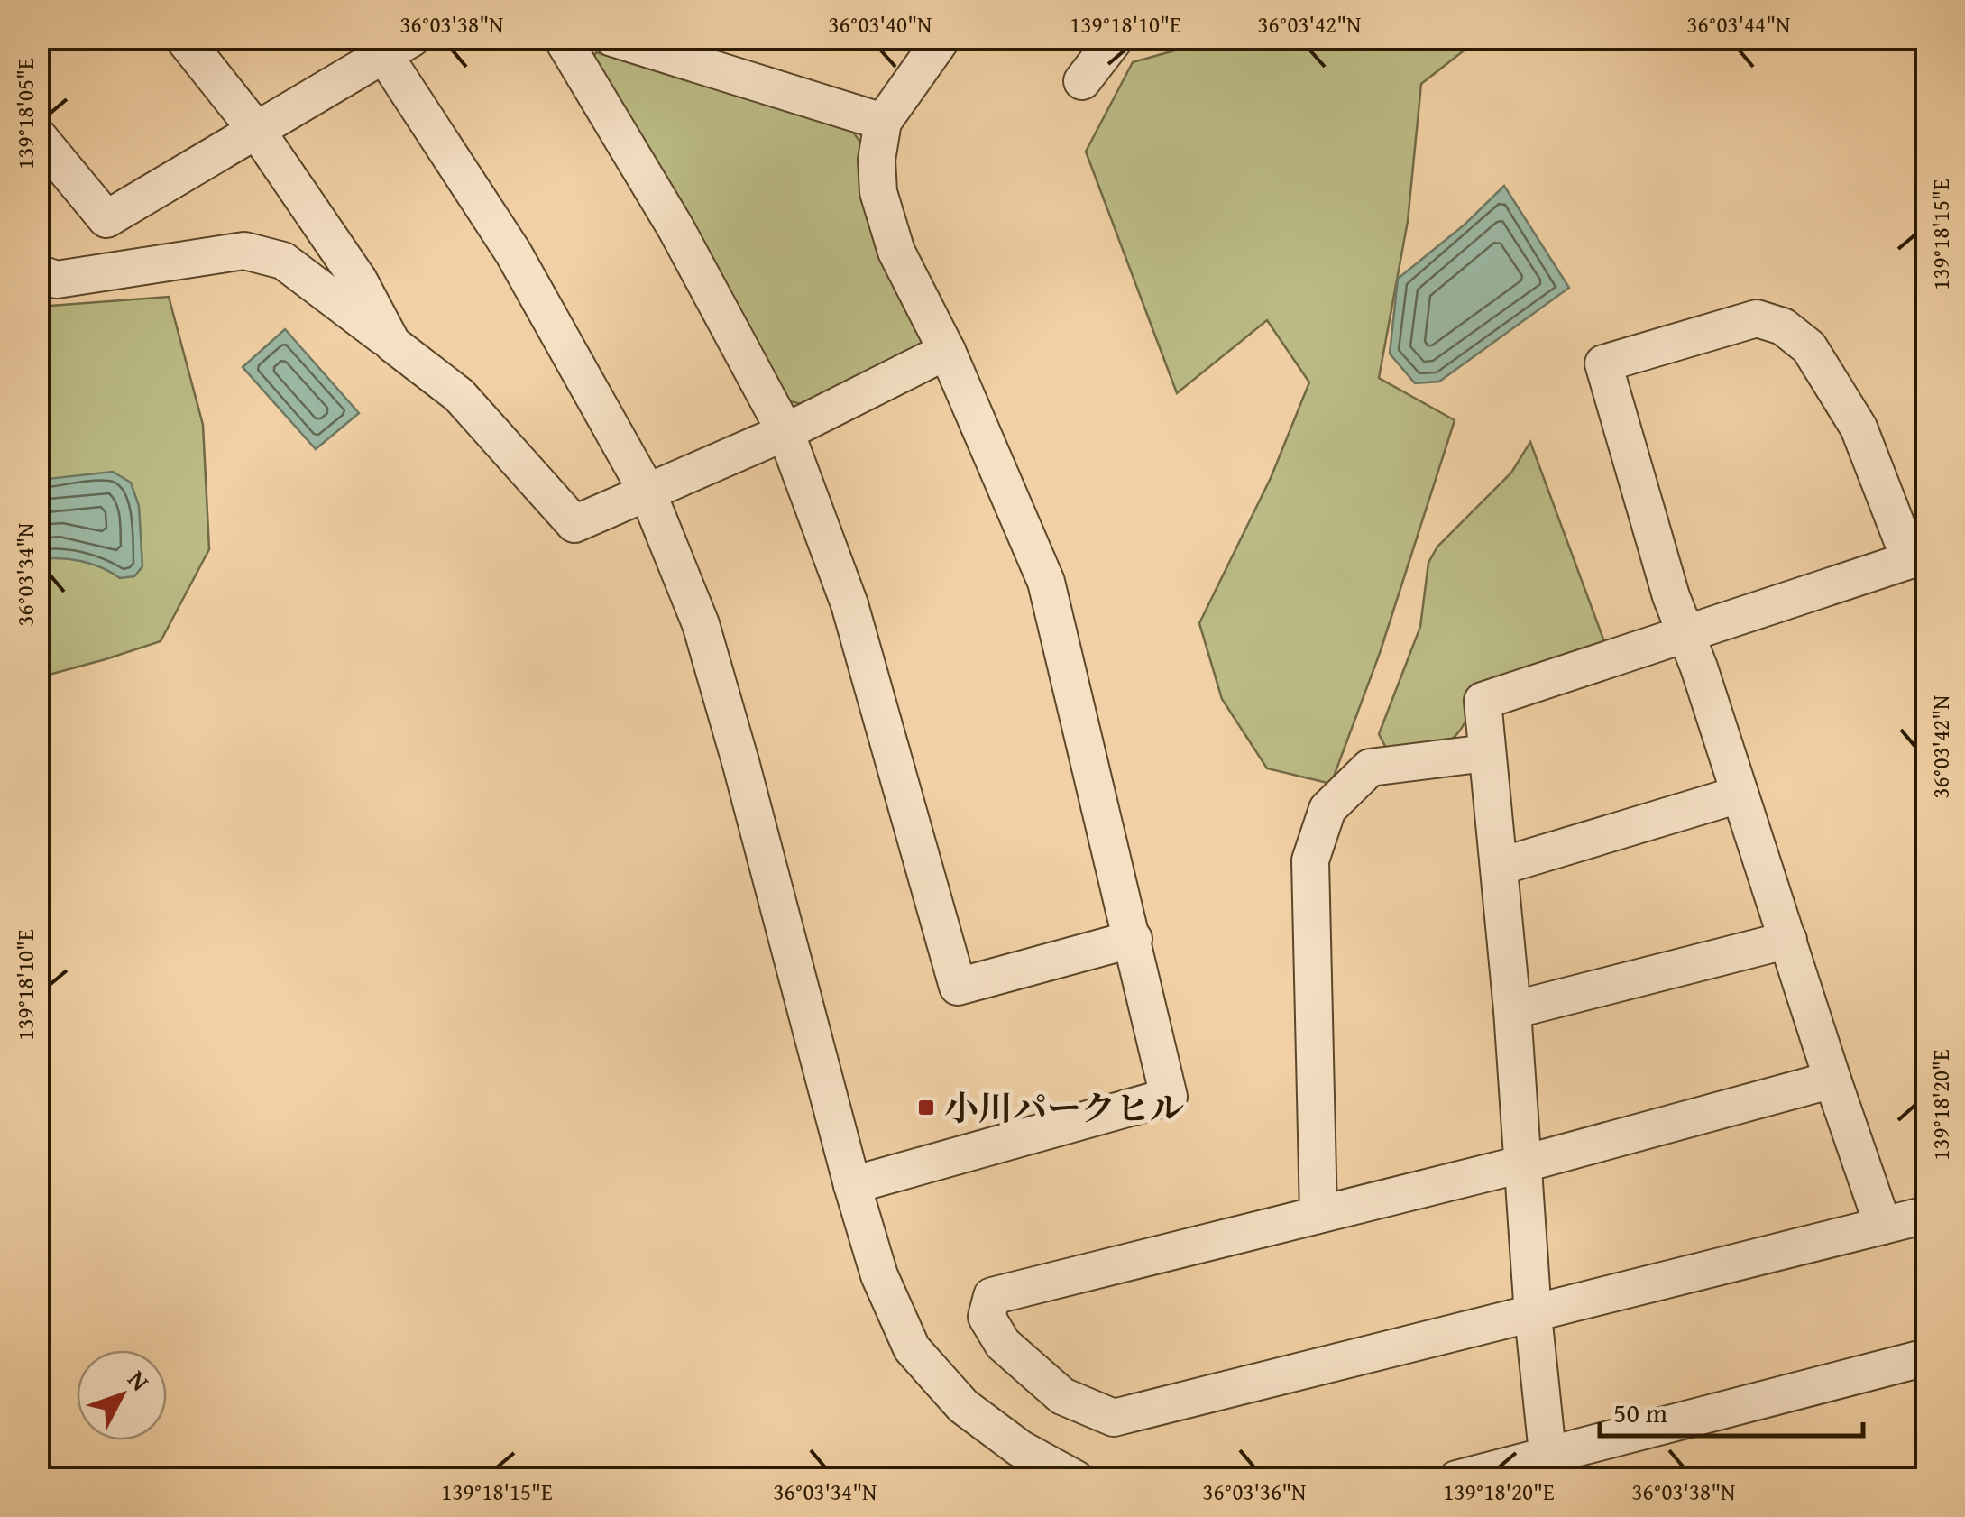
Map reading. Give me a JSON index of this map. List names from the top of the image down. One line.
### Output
{"places":{"transit":["小川パークヒル"]},"scale_bar":"50 m","north":"top right","coordinates":["36°03'38\"N","36°03'40\"N","139°18'10\"E","36°03'42\"N","36°03'44\"N","139°18'05\"E","139°18'15\"E","36°03'34\"N","139°18'20\"E","36°03'36\"N"]}
